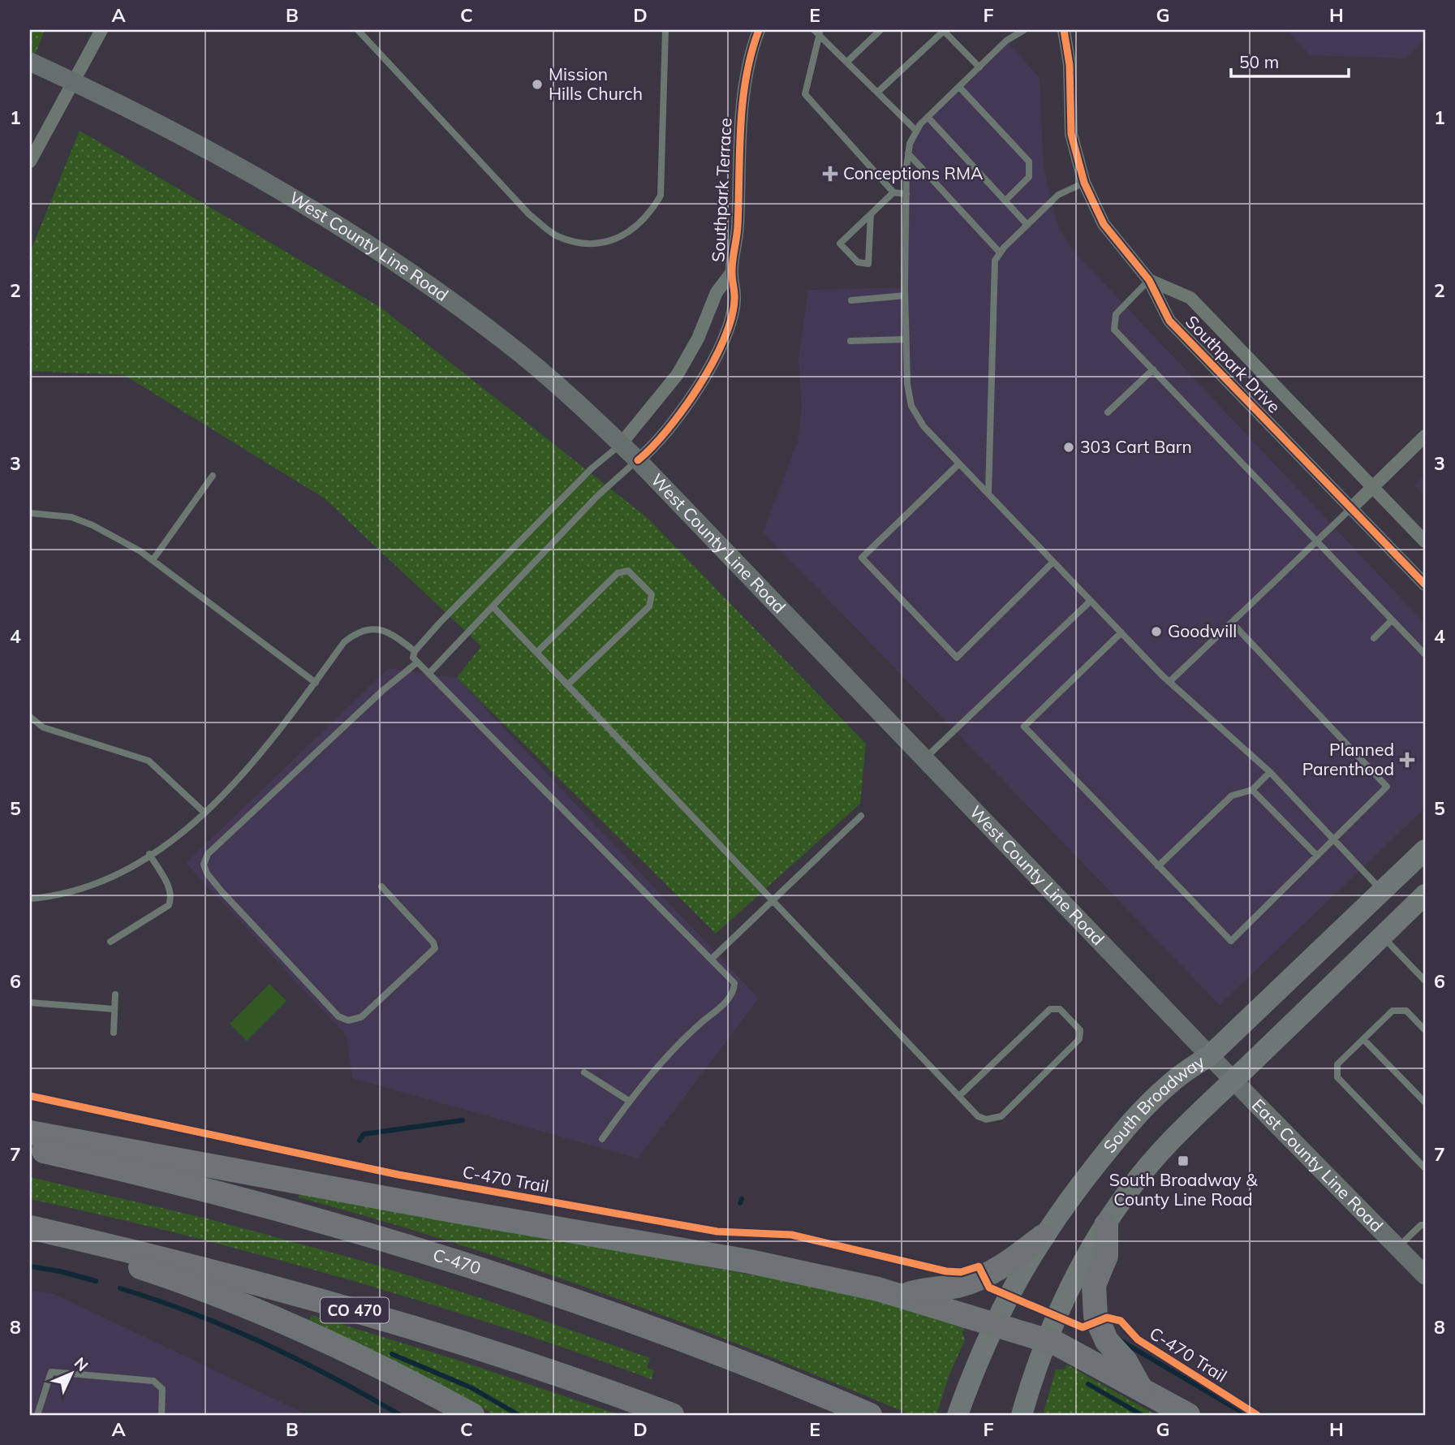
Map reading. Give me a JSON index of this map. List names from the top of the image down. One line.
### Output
{"streets":{"highway":["C-470","CO 470"],"main road":["West County Line Road","South Broadway","East County Line Road"],"street":["Southpark Terrace","Southpark Drive"],"cycle path":["C-470 Trail"]},"crossings":[["Southpark Terrace","West County Line Road"],["West County Line Road","South Broadway"],["West County Line Road","East County Line Road"],["South Broadway","East County Line Road"]],"places":{"other":["Mission Hills Church","303 Cart Barn","Goodwill"],"health":["Conceptions RMA","Planned Parenthood"],"transit":["South Broadway & County Line Road"]},"scale_bar":"50 m","north":"top right","grid":{"columns":["A","B","C","D","E","F","G","H"],"rows":["1","2","3","4","5","6","7","8"]}}
